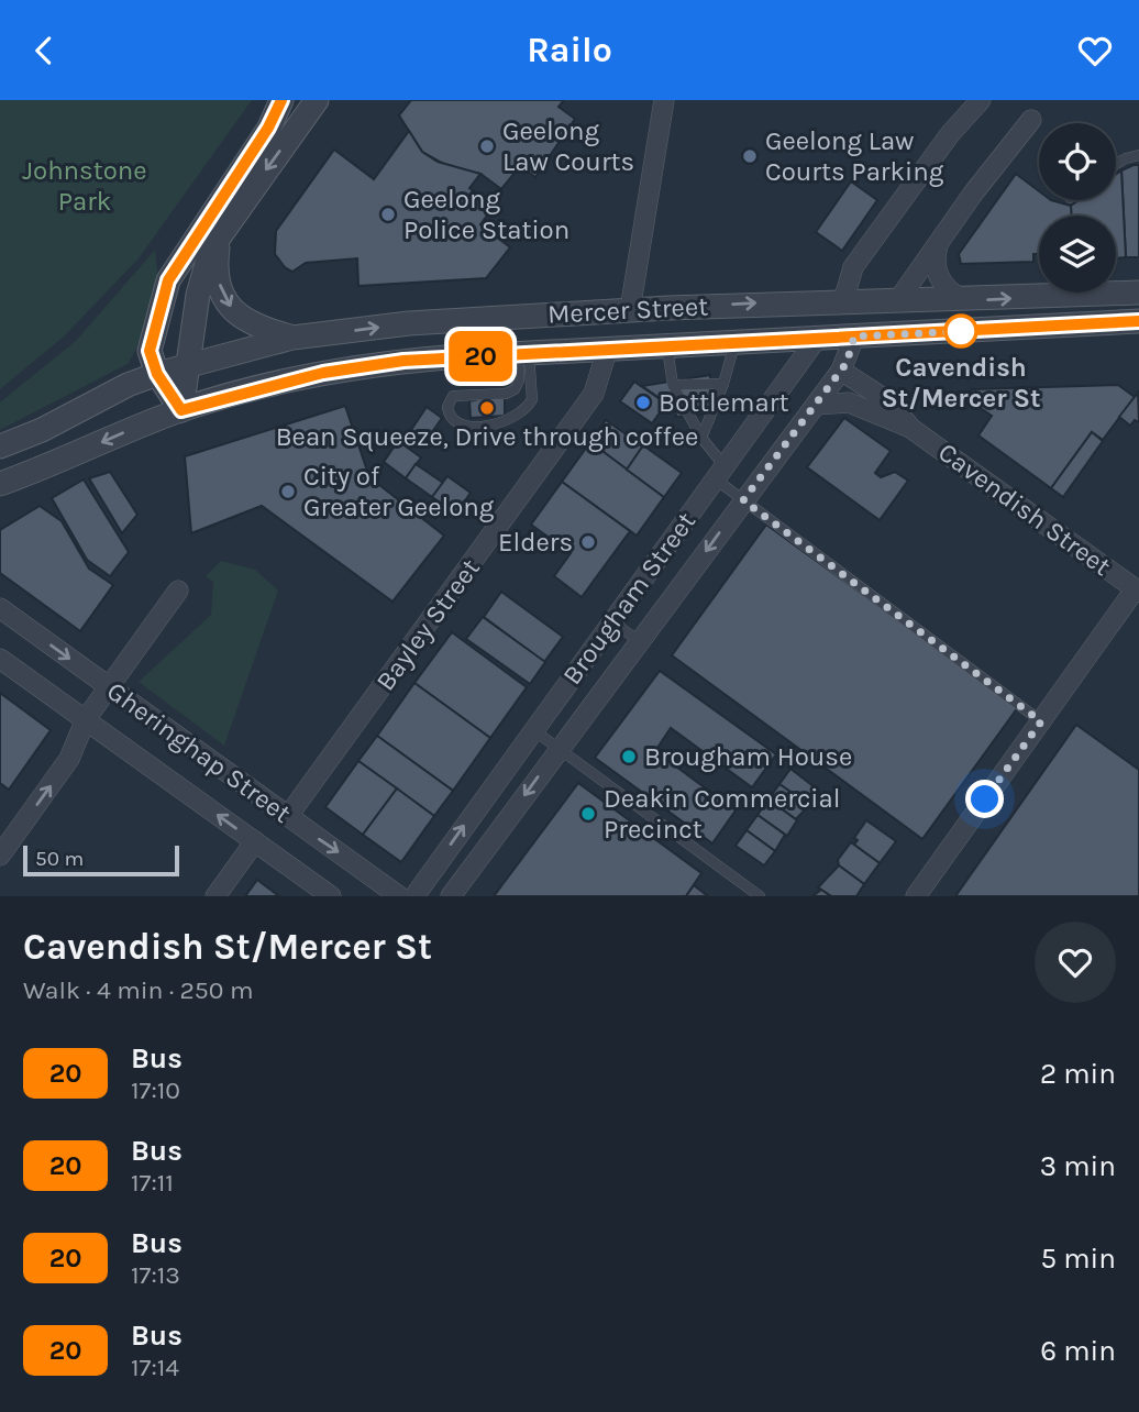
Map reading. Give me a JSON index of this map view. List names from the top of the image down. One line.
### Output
{"streets":{"street":["Mercer Street","Cavendish Street","Brougham Street","Bayley Street","Gheringhap Street"]},"crossings":[["Mercer Street","Brougham Street"],["Mercer Street","Bayley Street"],["Cavendish Street","Brougham Street"],["Bayley Street","Gheringhap Street"]],"parks":["Johnstone Park"],"places":["Geelong Law Courts","Geelong Law Courts Parking","Geelong Police Station","Cavendish St/Mercer St","Bottlemart","Bean Squeeze, Drive through coffee","City of Greater Geelong","Elders","Brougham House","Deakin Commercial Precinct"],"lines":["bus line 20"],"scale_bar":"50 m","page":{"header":"Railo","on_map":"20","scale":"50 m","heading":["Cavendish St/Mercer St","Walk · 4 min · 250 m"],"list":[{"mark":"20","name":"Bus","note":"17:10","value":"2 min"},{"mark":"20","name":"Bus","note":"17:11","value":"3 min"},{"mark":"20","name":"Bus","note":"17:13","value":"5 min"},{"mark":"20","name":"Bus","note":"17:14","value":"6 min"}]}}
